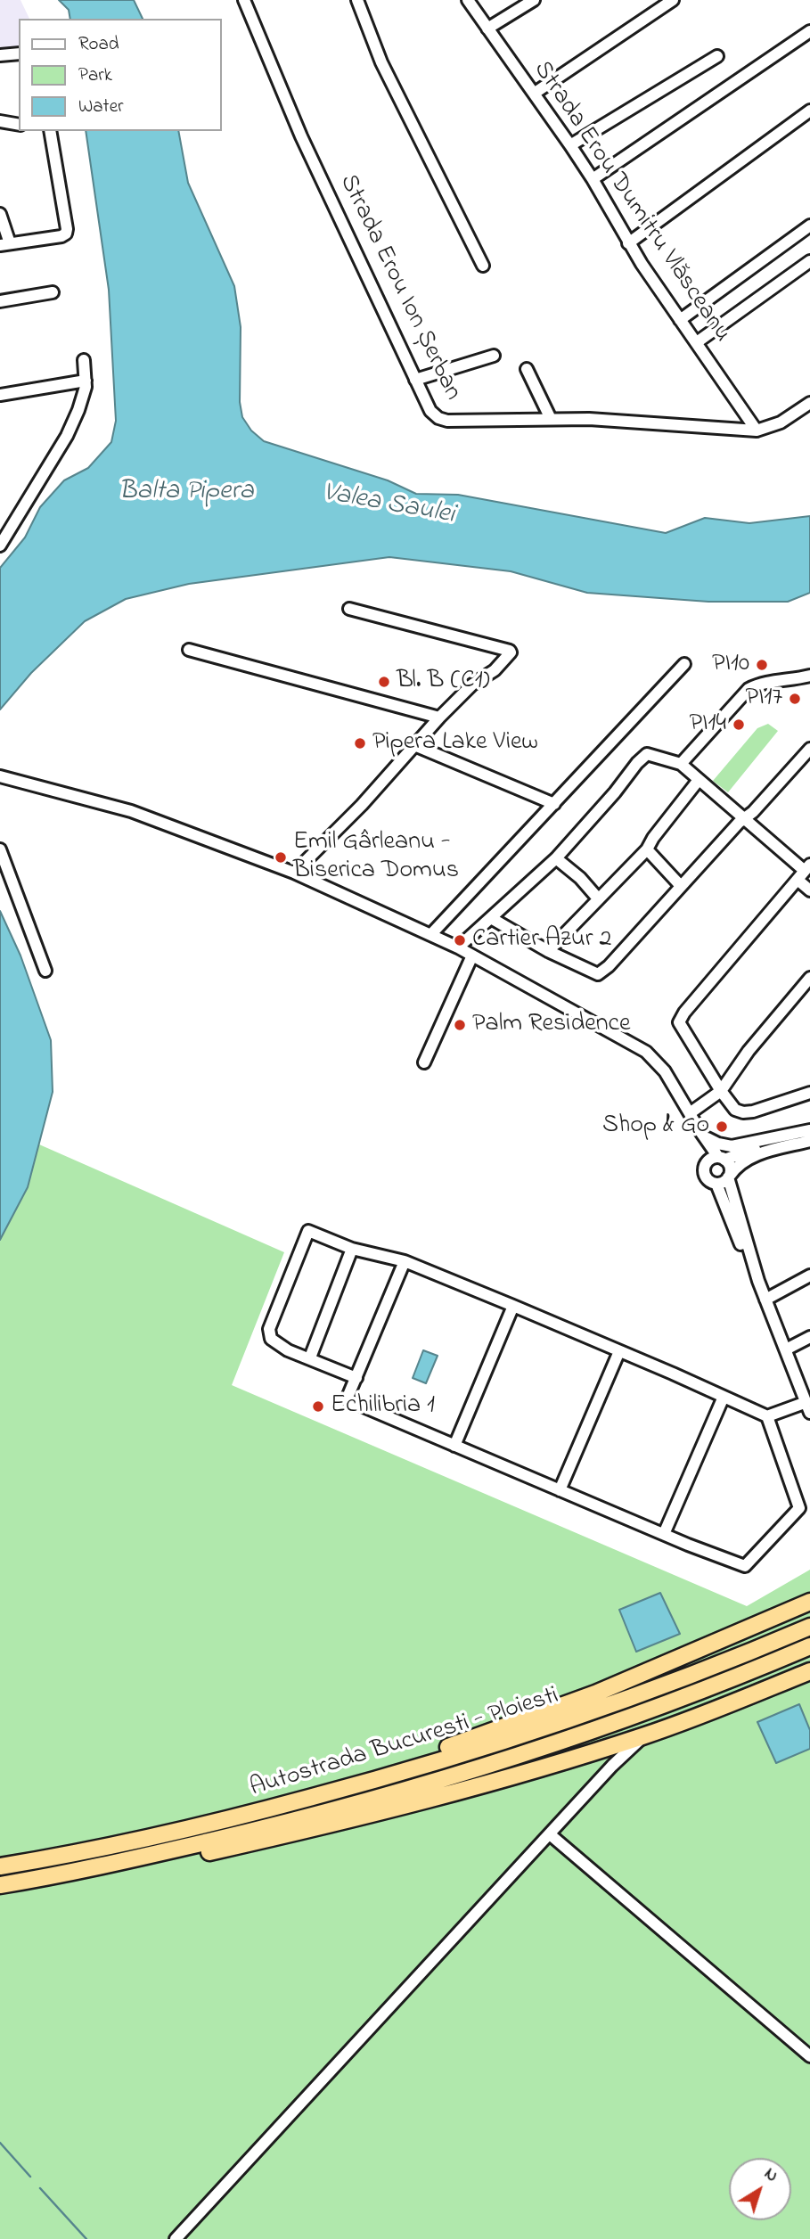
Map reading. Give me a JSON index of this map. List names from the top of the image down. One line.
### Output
{"streets":{"highway":["Autostrada Bucuresti - Ploiesti"],"street":["Strada Erou Dumitru Vlăsceanu","Strada Erou Ion Șerban"]},"crossings":[["Strada Erou Dumitru Vlăsceanu","Strada Erou Ion Șerban"]],"water":["Balta Pipera","Valea Saulei"],"places":["PI10","Bl. B (C1)","PI17","PI14","Pipera Lake View","Emil Gârleanu - Biserica Domus","Cartier Azur 2","Palm Residence","Shop & Go","Echilibria 1"],"legend":["Road","Park","Water"],"north":"top right"}
